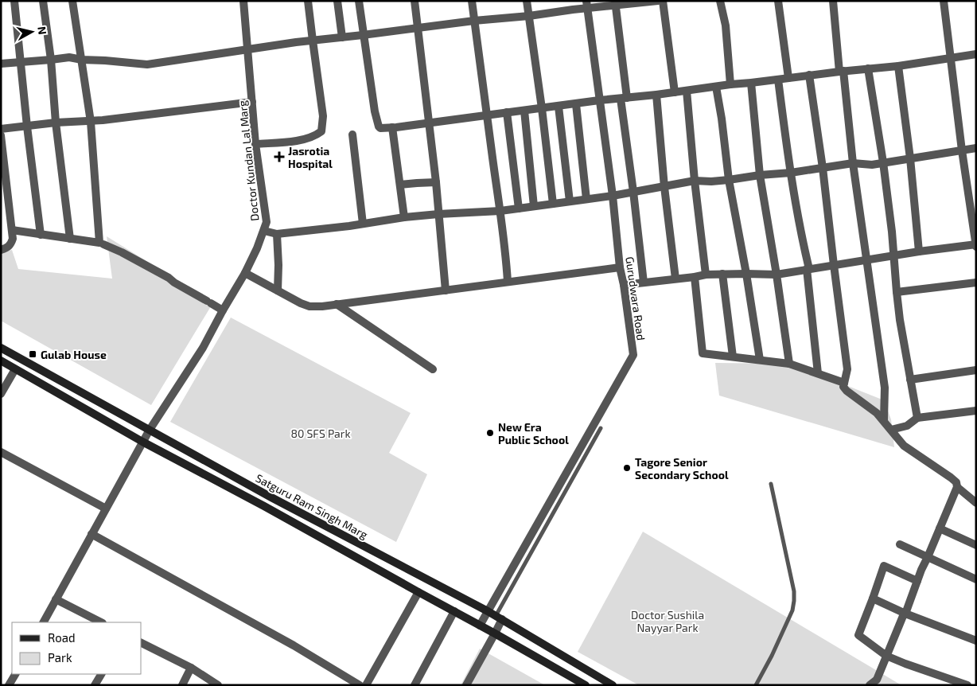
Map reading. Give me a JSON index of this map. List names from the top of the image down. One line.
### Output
{"streets":{"main road":["Satguru Ram Singh Marg"],"street":["Doctor Kundan Lal Marg","Gurudwara Road"]},"crossings":[["Doctor Kundan Lal Marg","Satguru Ram Singh Marg"],["Gurudwara Road","Satguru Ram Singh Marg"]],"parks":["80 SFS Park","Doctor Sushila Nayyar Park"],"places":{"health":["Jasrotia Hospital"],"transit":["Gulab House"],"other":["New Era Public School","Tagore Senior Secondary School"]},"legend":["Road","Park"],"north":"right"}
